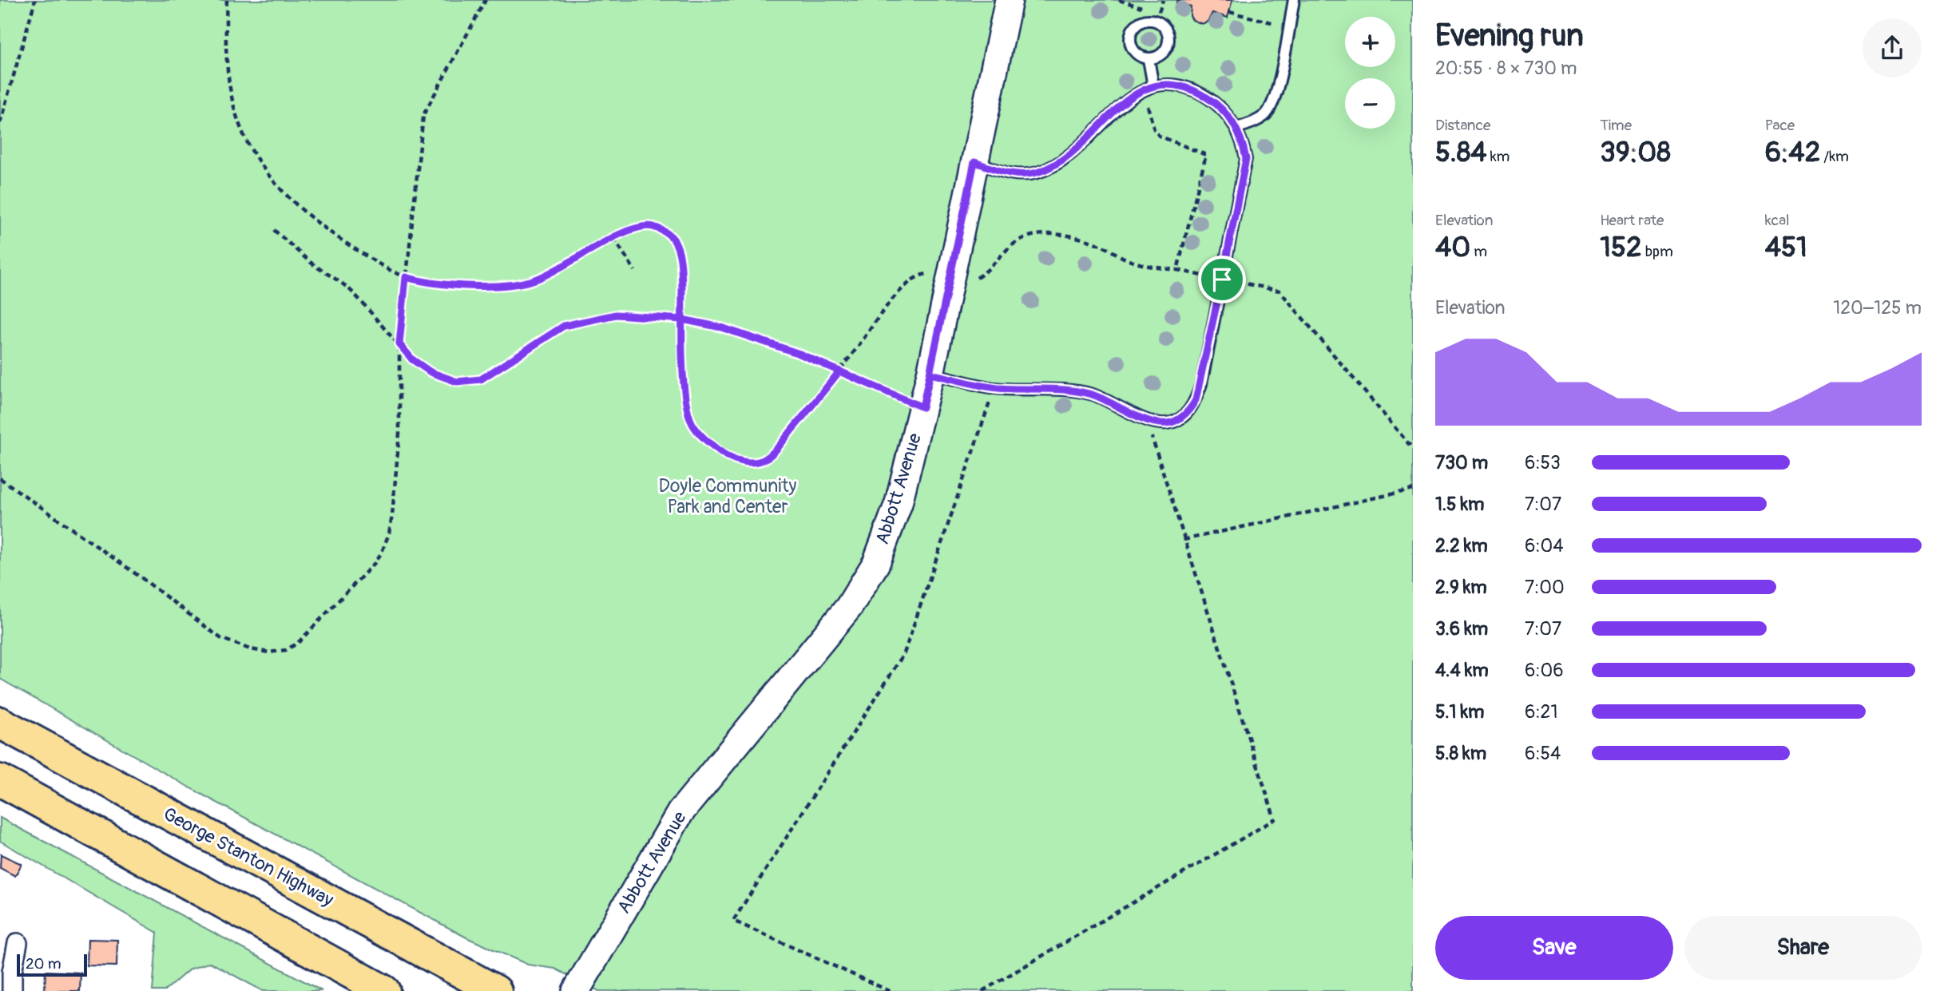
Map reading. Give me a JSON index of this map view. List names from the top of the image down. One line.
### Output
{"streets":{"highway":["George Stanton Highway"],"street":["Abbott Avenue"]},"parks":["Doyle Community Park and Center"],"scale_bar":"20 m","page":{"heading":["Evening run","20:55 · 8 × 730 m"],"map_buttons":["+","−"],"stats":[["Distance","5.84 km"],["Time","39:08"],["Pace","6:42 /km"],["Elevation","40 m"],["Heart rate","152 bpm"],["kcal","451"]],"chart":["Elevation","120–125 m"],"list":[{"name":"730 m","note":"6:53"},{"name":"1.5 km","note":"7:07"},{"name":"2.2 km","note":"6:04"},{"name":"2.9 km","note":"7:00"},{"name":"3.6 km","note":"7:07"},{"name":"4.4 km","note":"6:06"},{"name":"5.1 km","note":"6:21"},{"name":"5.8 km","note":"6:54"}],"buttons":["Save","Share"],"scale":"20 m"}}
